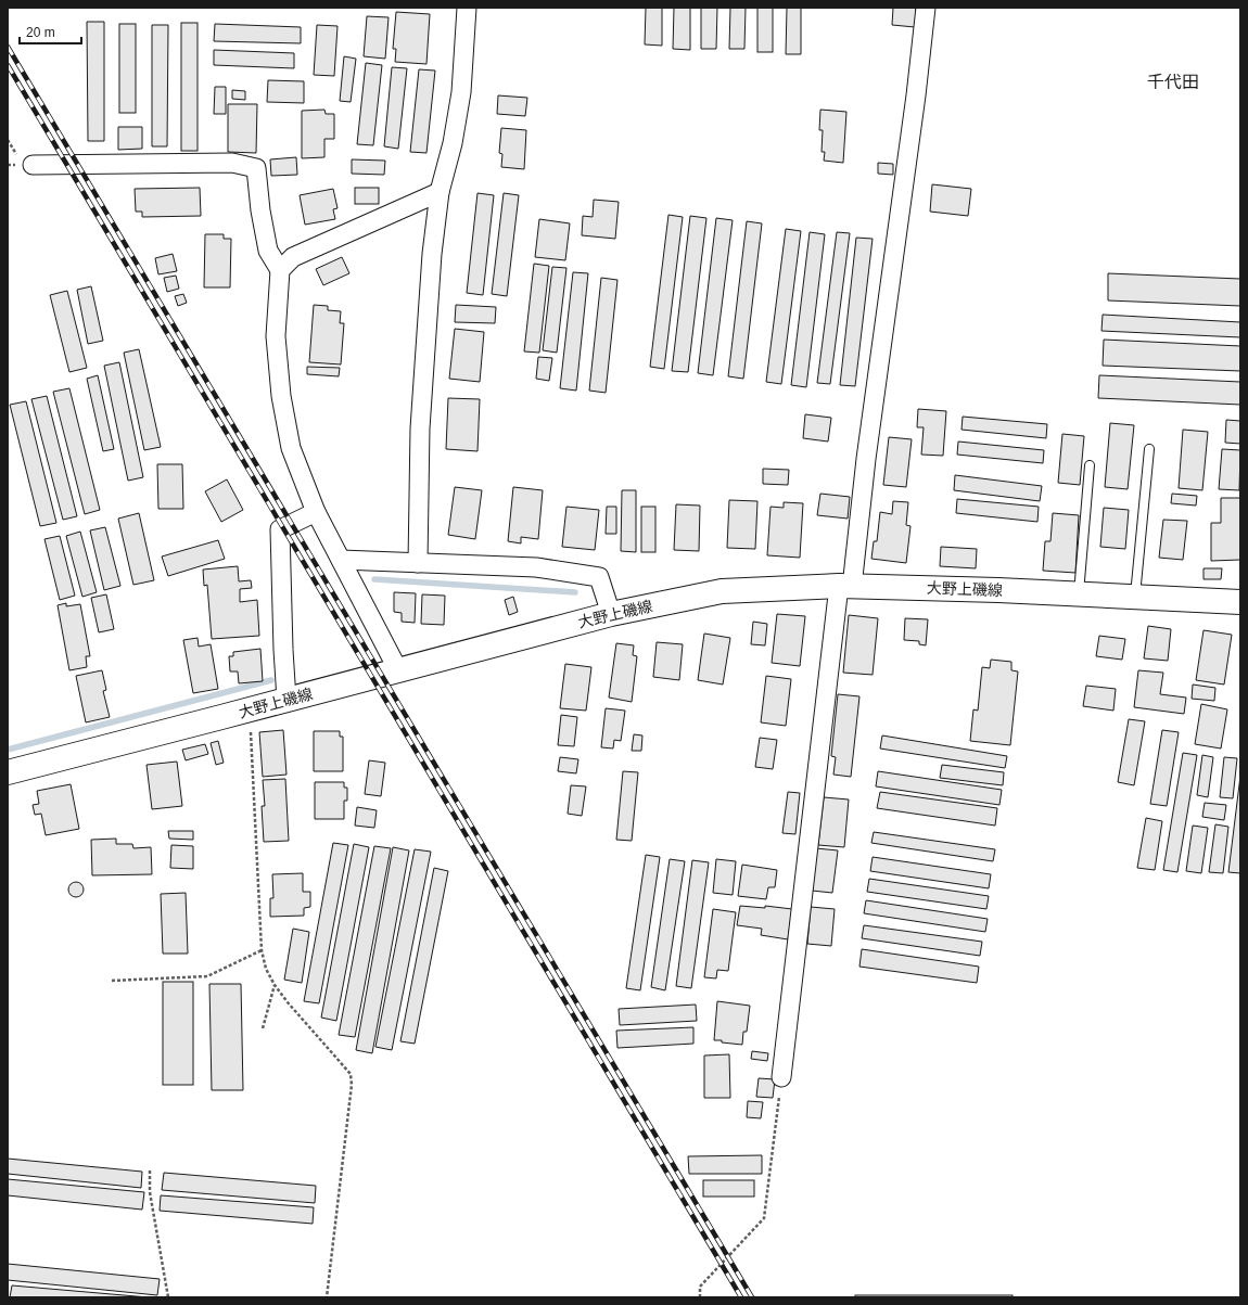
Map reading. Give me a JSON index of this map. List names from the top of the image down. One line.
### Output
{"streets":{"main road":["大野上磯線"]},"districts":["千代田"],"scale_bar":"20 m"}
